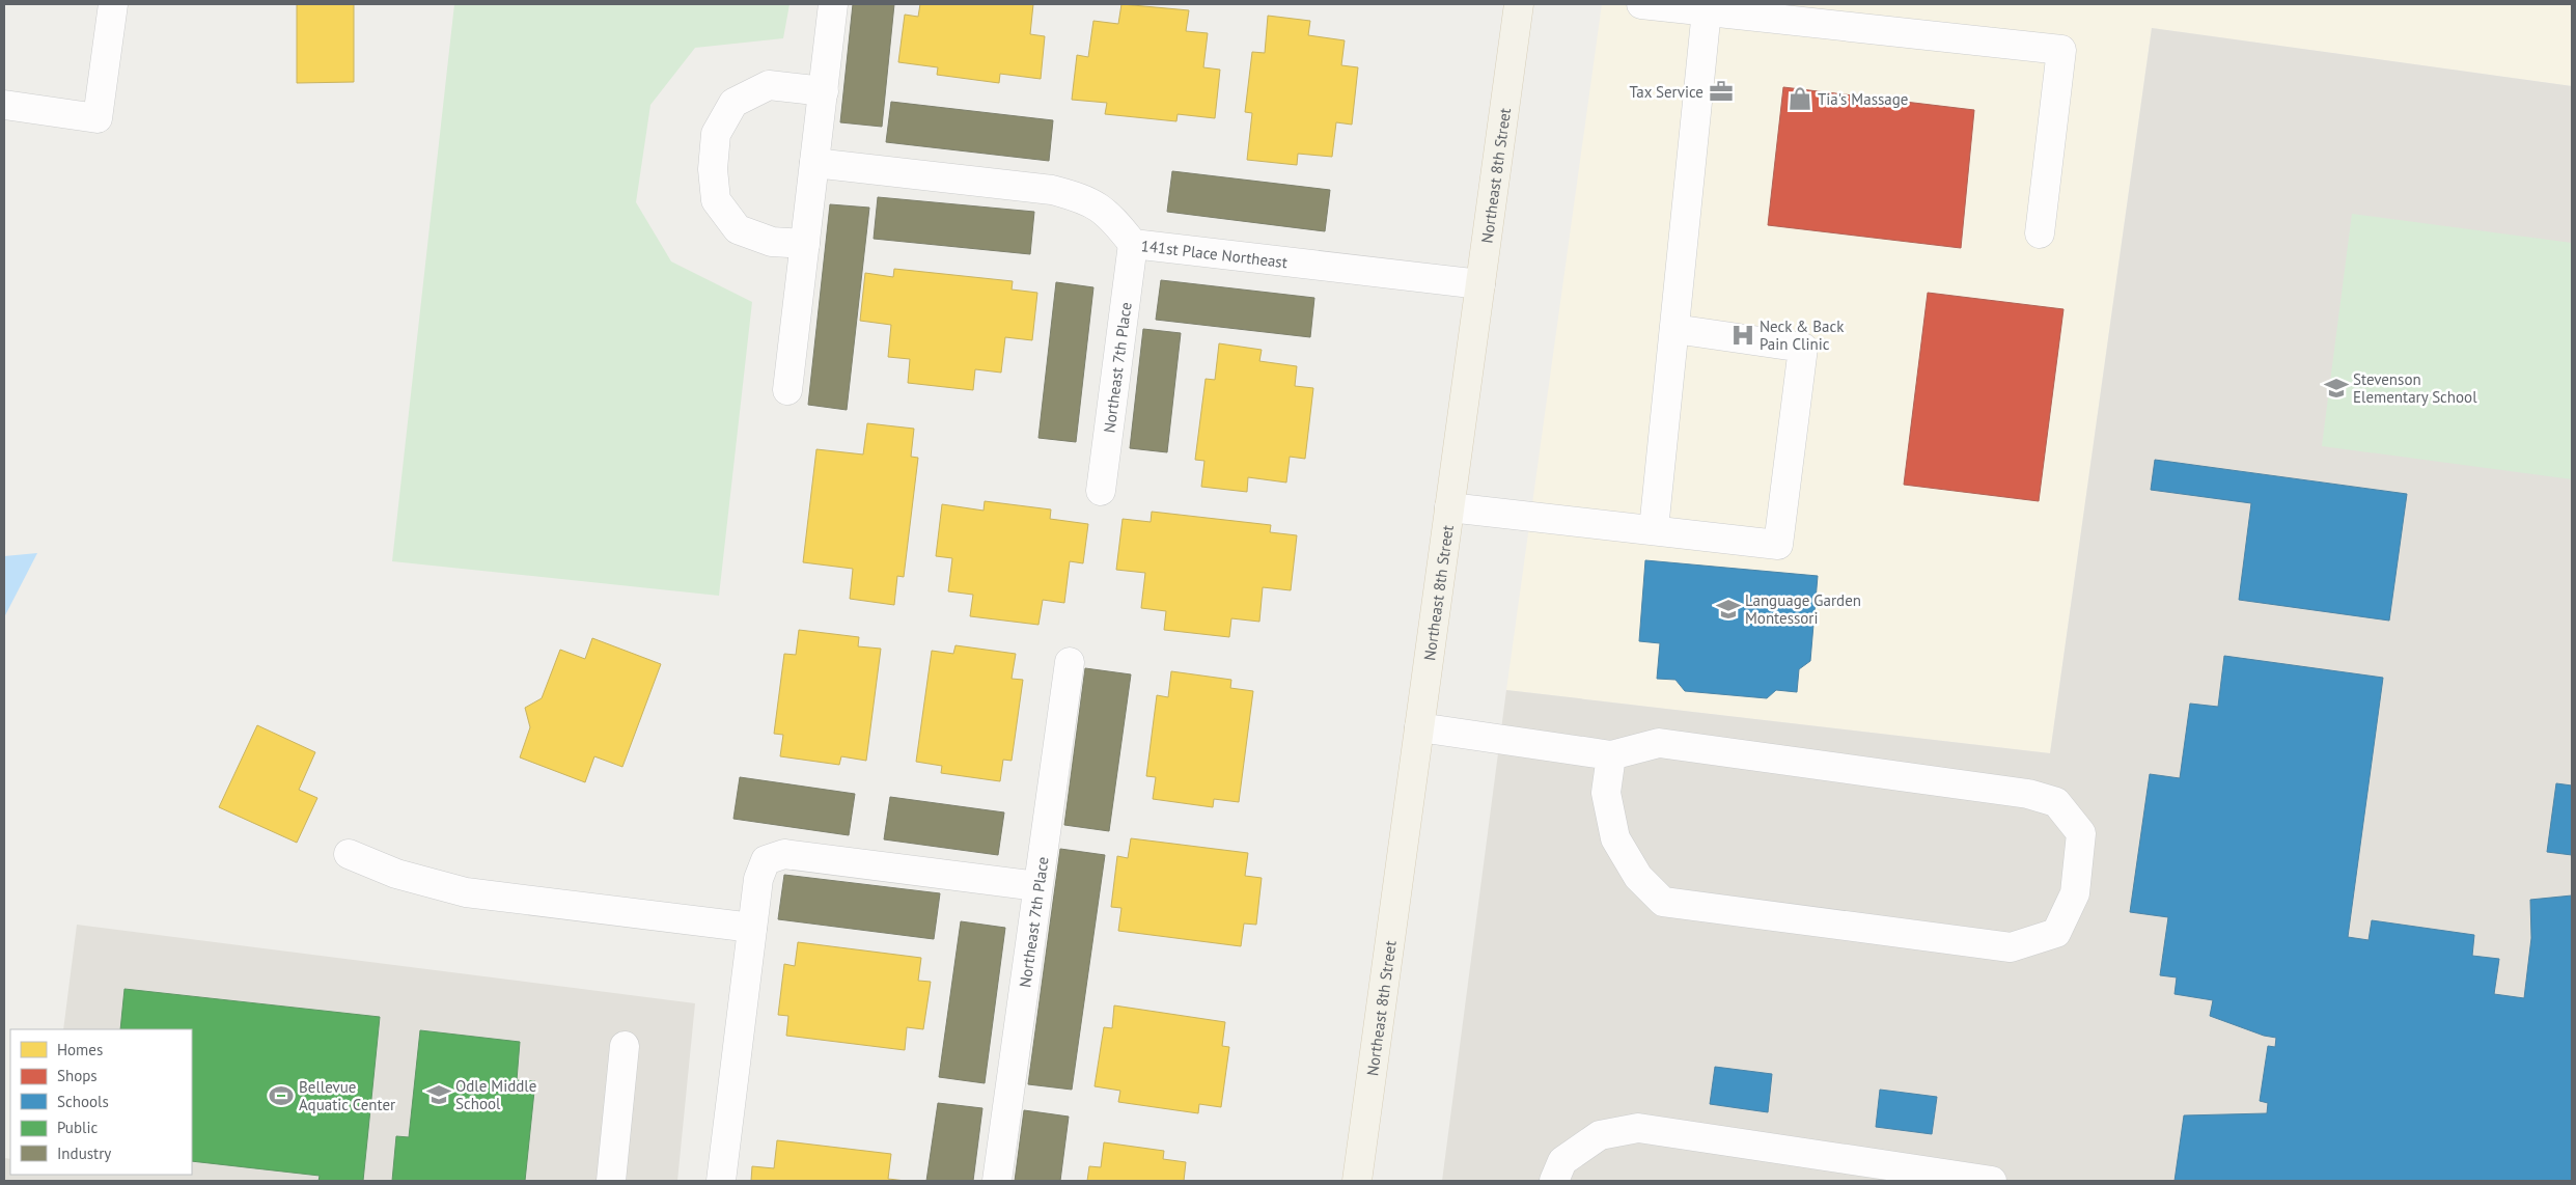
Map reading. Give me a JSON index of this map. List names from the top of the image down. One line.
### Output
{"streets":{"main road":["Northeast 8th Street"],"street":["141st Place Northeast","Northeast 7th Place"]},"crossings":[["Northeast 8th Street","141st Place Northeast"],["141st Place Northeast","Northeast 7th Place"]],"places":{"office":["Tax Service"],"shop":["Tia's Massage"],"hospital":["Neck & Back Pain Clinic"],"school or university":["Stevenson Elementary School","Language Garden Montessori","Odle Middle School"],"sports":["Bellevue Aquatic Center"]},"legend":["Homes","Shops","Schools","Public","Industry"]}
